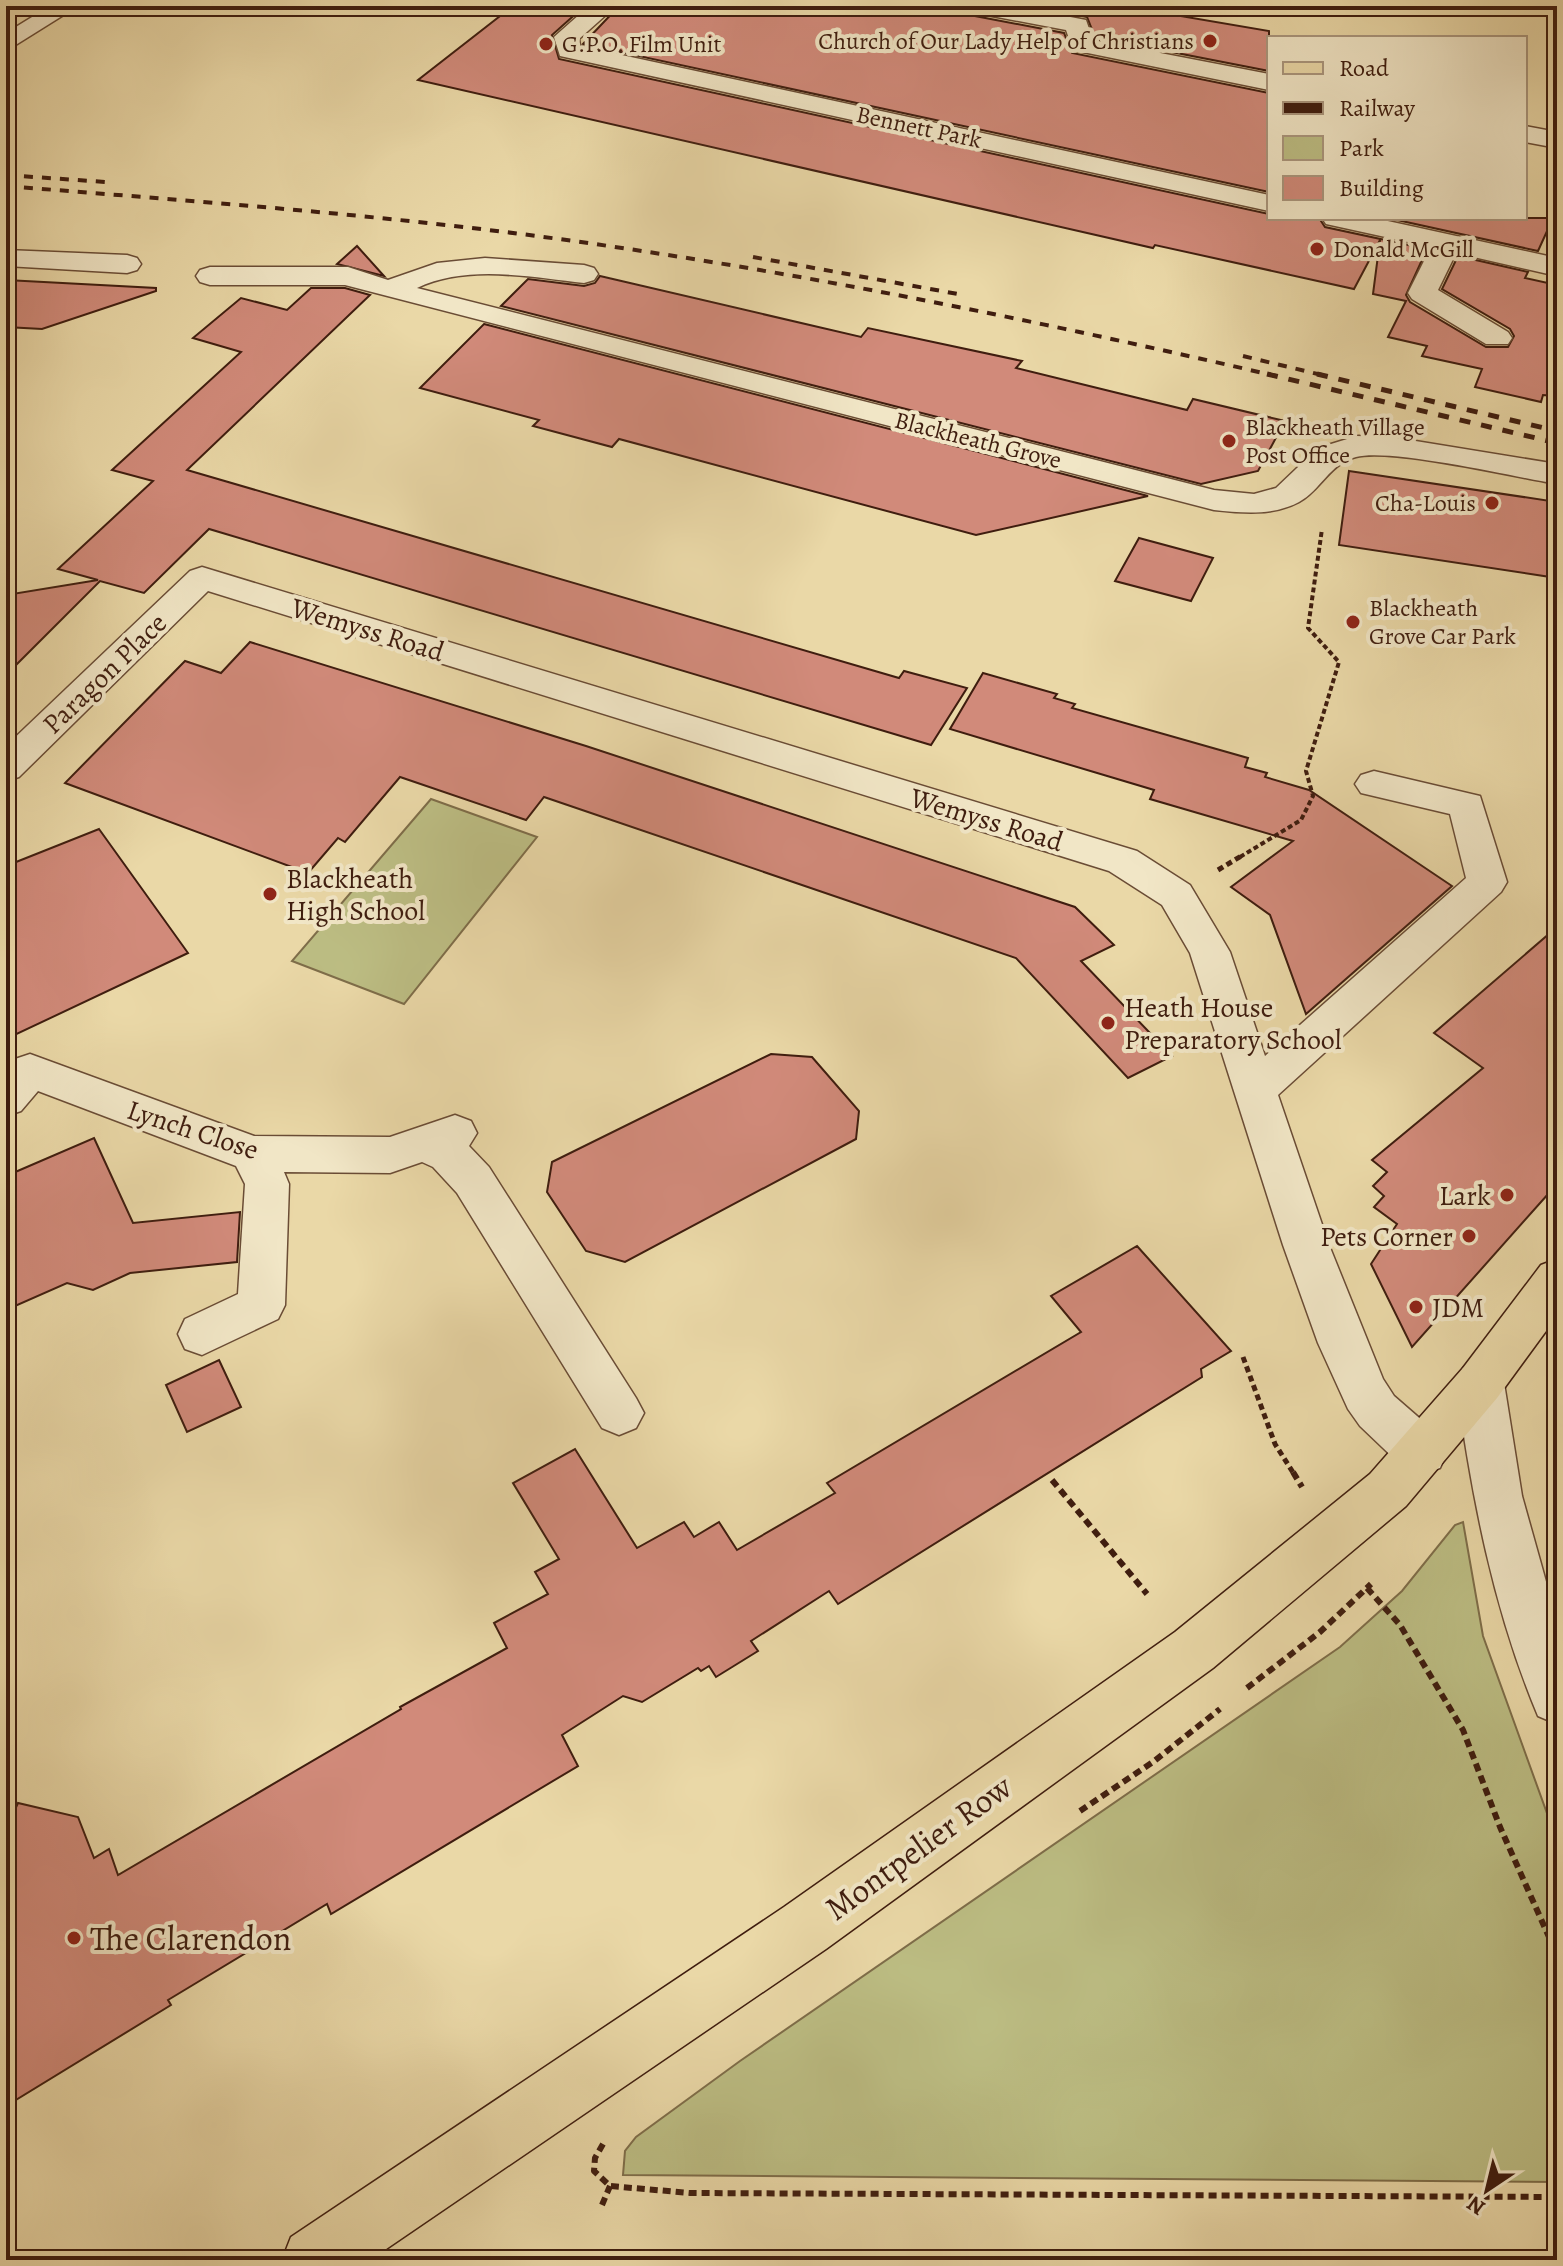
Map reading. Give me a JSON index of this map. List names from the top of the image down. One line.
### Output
{"streets":{"main road":["Montpelier Row"],"street":["Bennett Park","Blackheath Grove","Wemyss Road","Paragon Place","Lynch Close"]},"crossings":[["Wemyss Road","Paragon Place"],["Wemyss Road","Montpelier Row"]],"places":["Church of Our Lady Help of Christians","G.P.O. Film Unit","Donald McGill","Blackheath Village Post Office","Cha-Louis","Blackheath Grove Car Park","Blackheath High School","Heath House Preparatory School","Lark","Pets Corner","JDM","The Clarendon"],"legend":["Road","Railway","Park","Building"],"north":"bottom left"}
